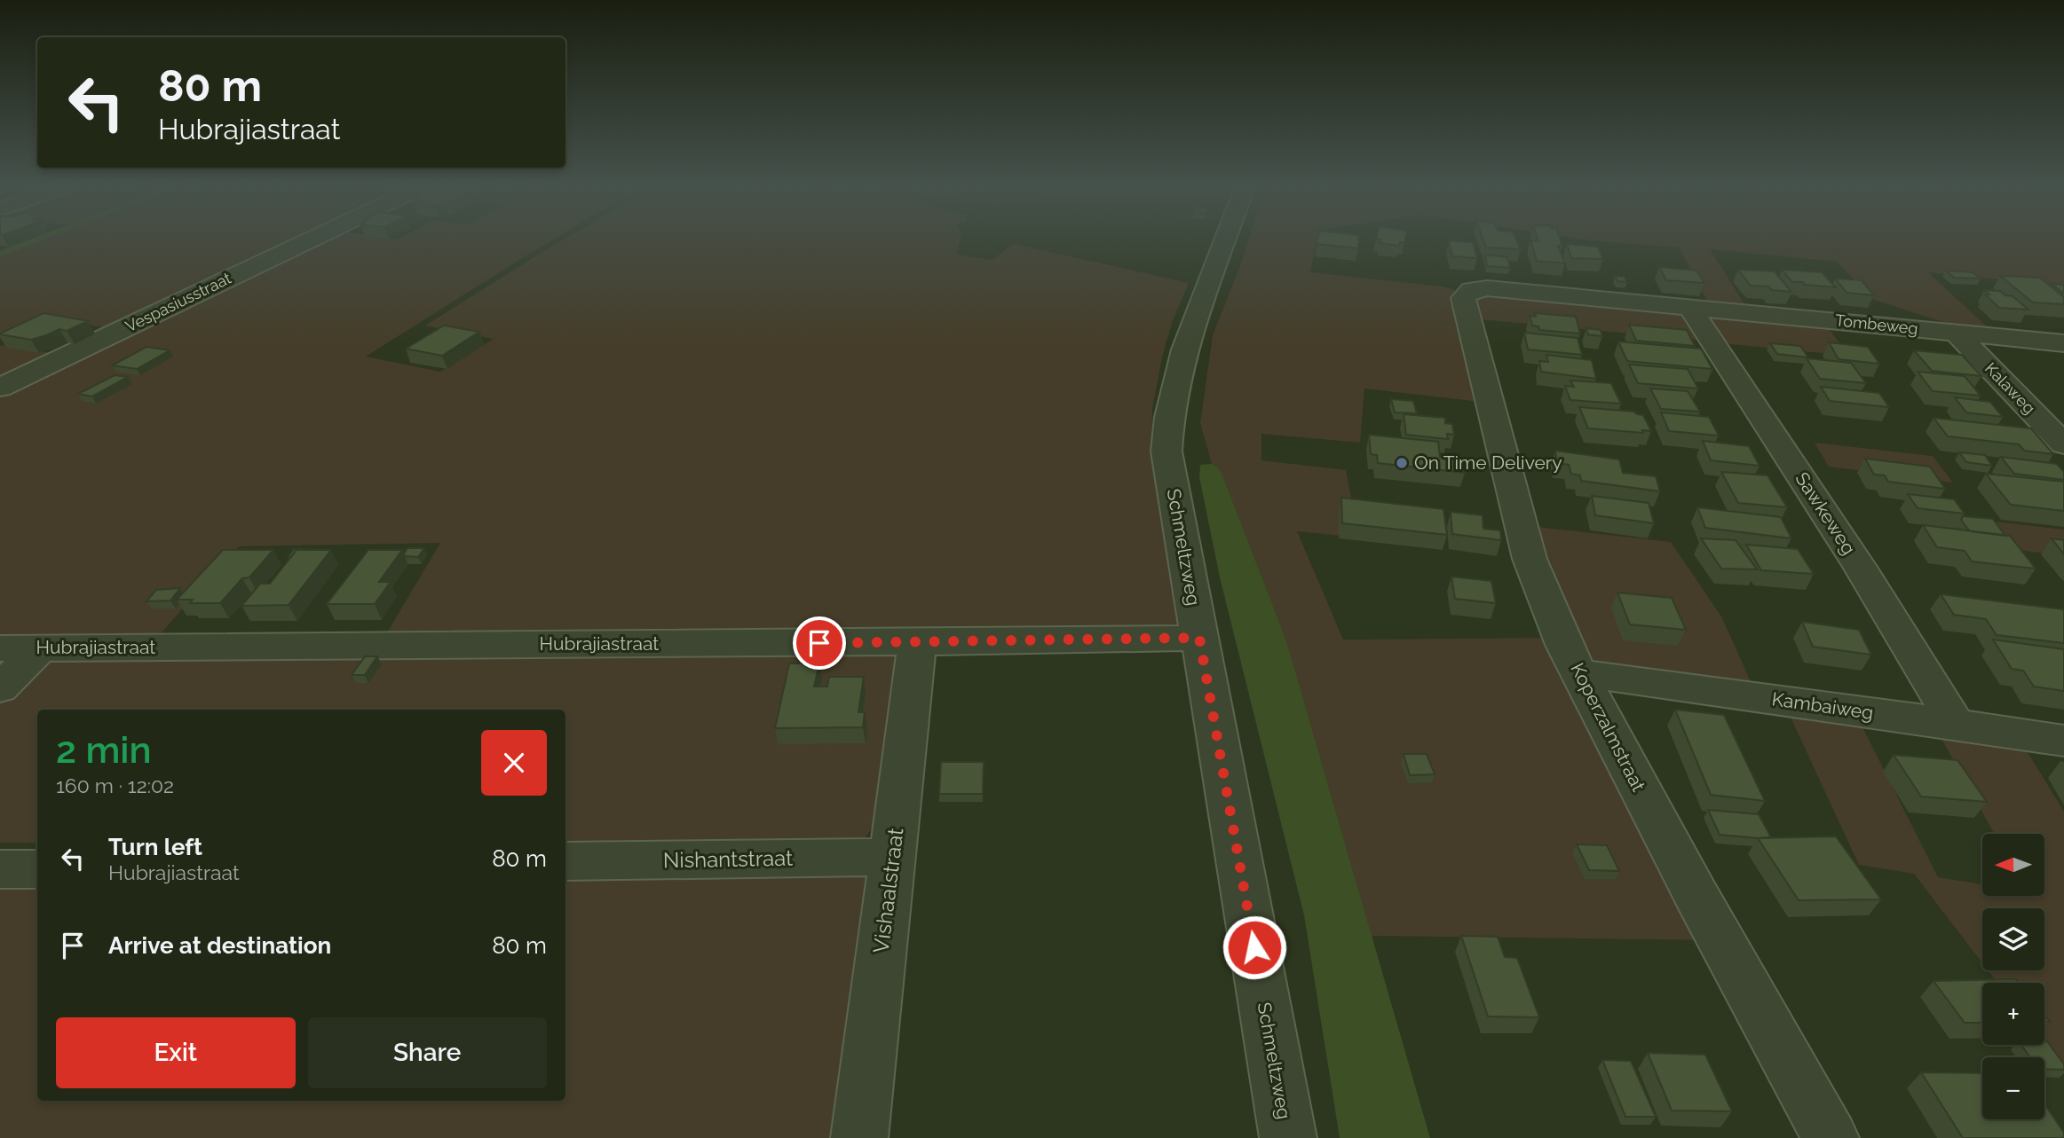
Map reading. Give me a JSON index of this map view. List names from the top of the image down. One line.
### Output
{"streets":{"street":["Vespasiusstraat","Tombeweg","Kalaweg","Sawkeweg","Schmeltzweg","Hubrajiastraat","Kambaiweg","Koperzalmstraat","Nishantstraat","Vishaalstraat"]},"crossings":[["Tombeweg","Kalaweg"],["Tombeweg","Sawkeweg"],["Tombeweg","Koperzalmstraat"],["Sawkeweg","Kambaiweg"],["Schmeltzweg","Hubrajiastraat"],["Hubrajiastraat","Vishaalstraat"],["Kambaiweg","Koperzalmstraat"],["Nishantstraat","Vishaalstraat"]],"places":["On Time Delivery"],"north":"left","page":{"turn":["80 m","Hubrajiastraat"],"heading":["2 min","160 m · 12:02"],"list":[{"name":"Turn left","note":"Hubrajiastraat","value":"80 m"},{"name":"Arrive at destination","value":"80 m"}],"map_buttons":["+","−"],"buttons":["Exit","Share"]}}
